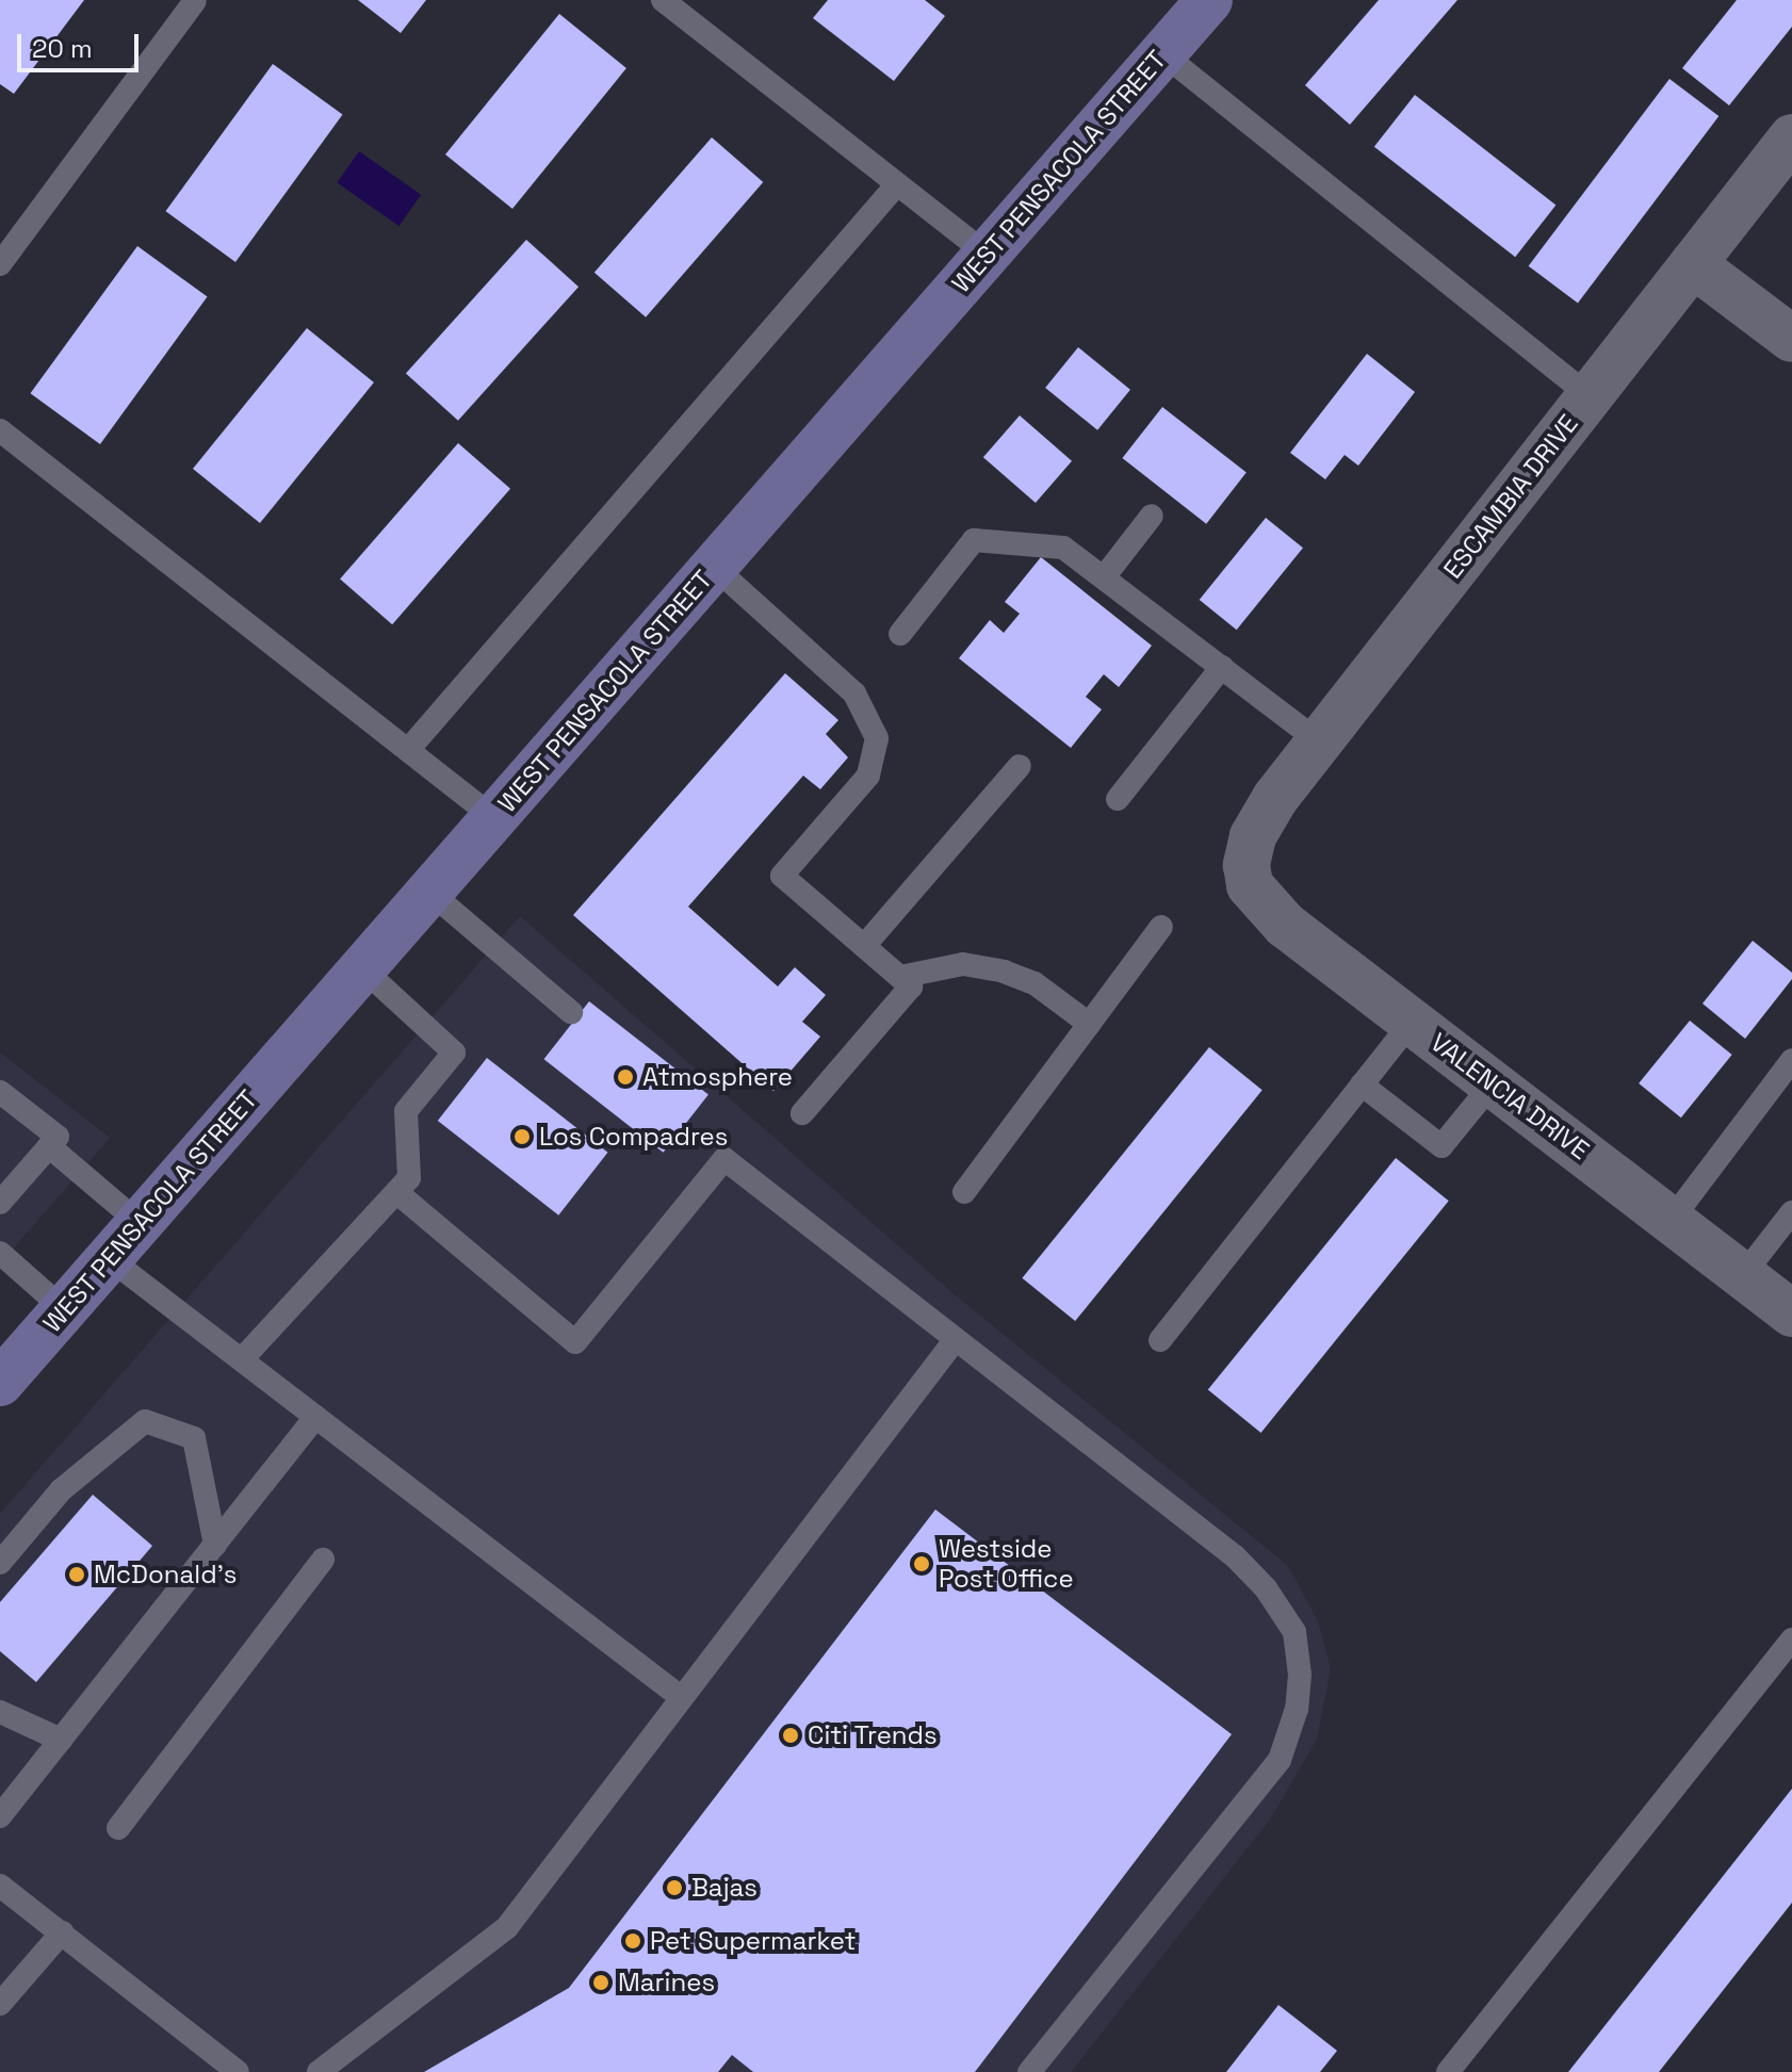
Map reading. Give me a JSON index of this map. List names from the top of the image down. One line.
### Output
{"streets":{"main road":["WEST PENSACOLA STREET"],"street":["ESCAMBIA DRIVE","VALENCIA DRIVE"]},"crossings":[["ESCAMBIA DRIVE","VALENCIA DRIVE"]],"places":["Atmosphere","Los Compadres","Westside Post Office","McDonald's","Citi Trends","Bajas","Pet Supermarket","Marines"],"scale_bar":"20 m"}
